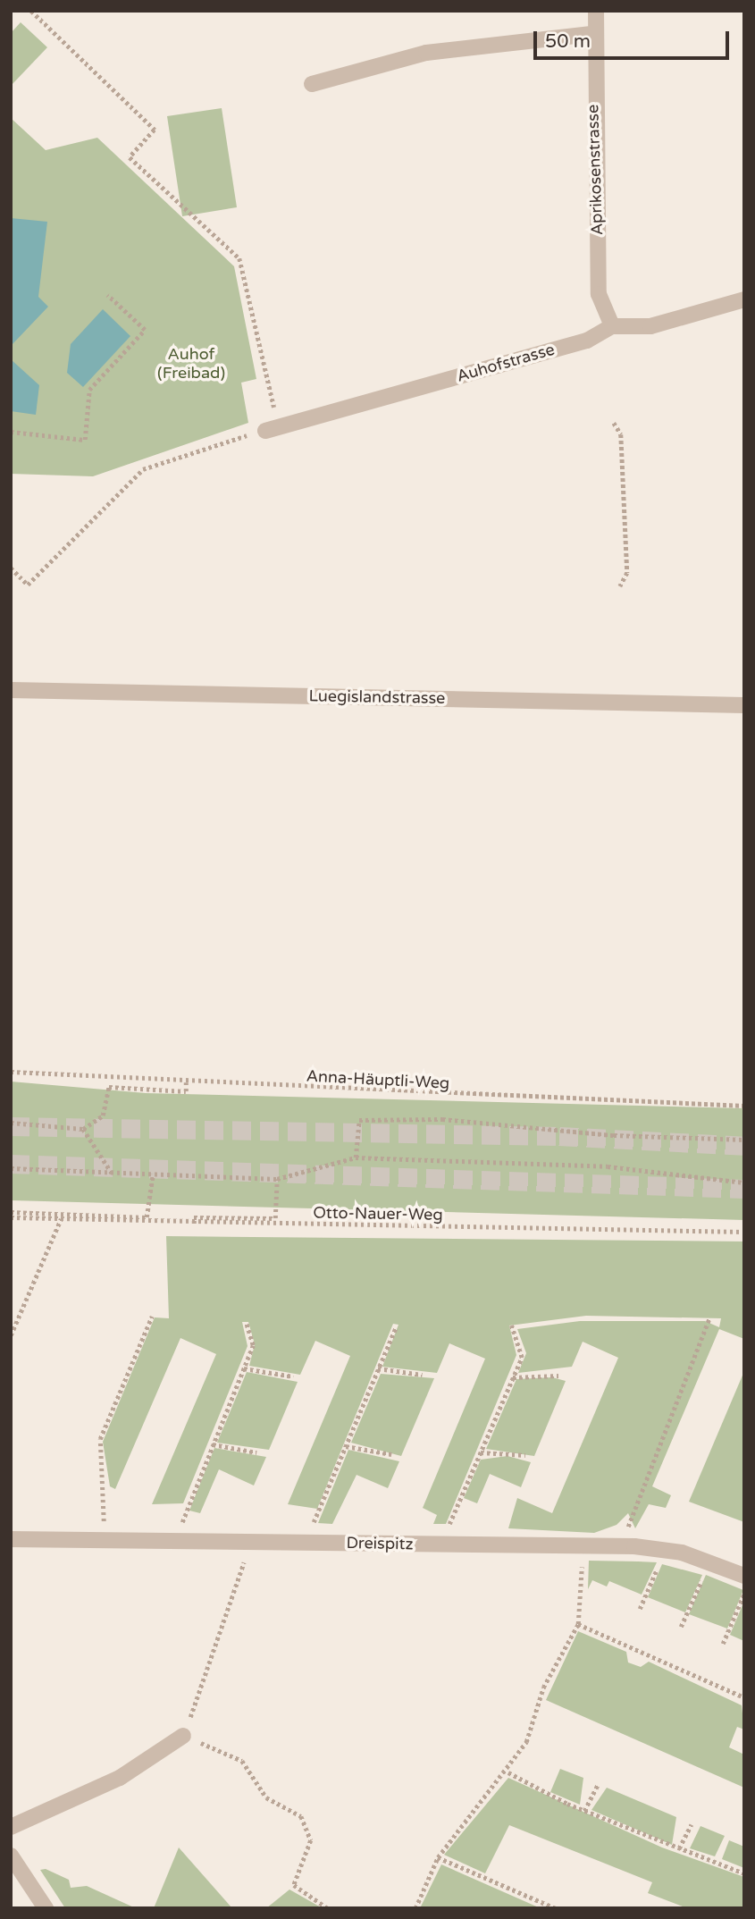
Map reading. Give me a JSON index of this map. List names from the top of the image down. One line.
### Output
{"streets":{"street":["Aprikosenstrasse","Auhofstrasse","Luegislandstrasse","Dreispitz"],"path":["Anna-Häuptli-Weg","Otto-Nauer-Weg"]},"crossings":[["Aprikosenstrasse","Auhofstrasse"]],"parks":["Auhof (Freibad)"],"scale_bar":"50 m"}
